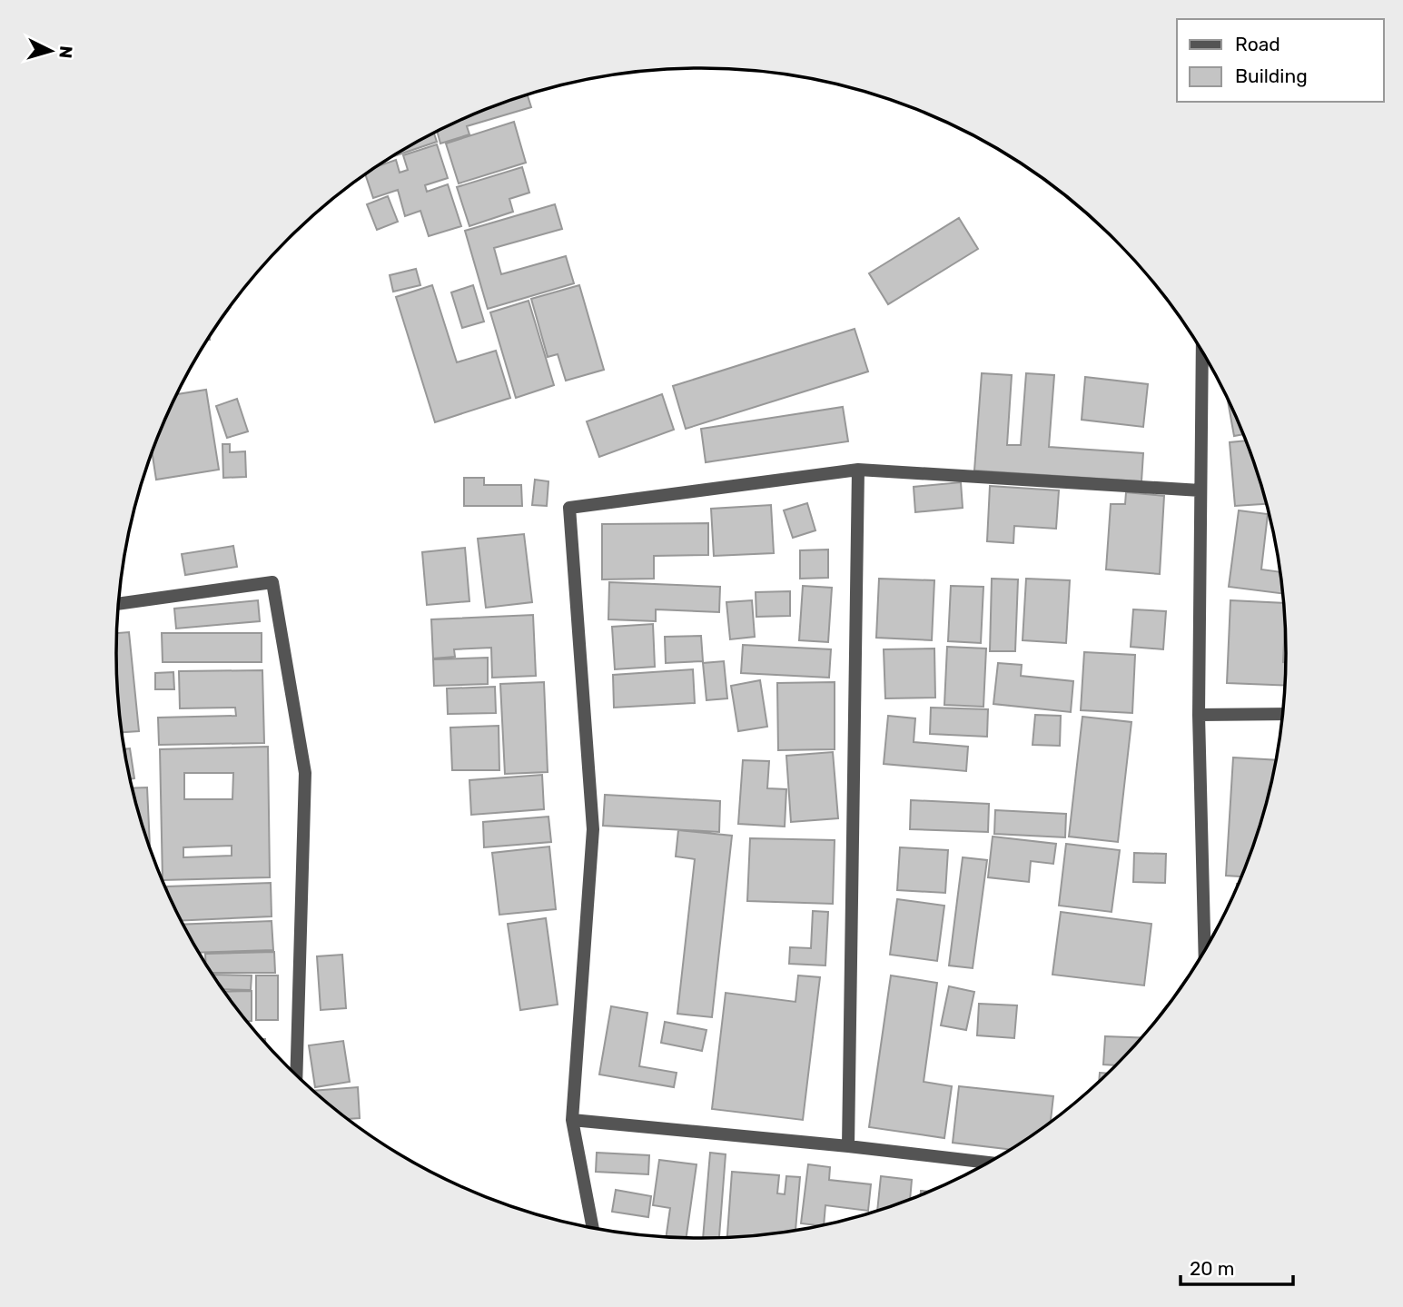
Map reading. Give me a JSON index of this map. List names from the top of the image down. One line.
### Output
{"legend":["Road","Building"],"scale_bar":"20 m","north":"right"}
